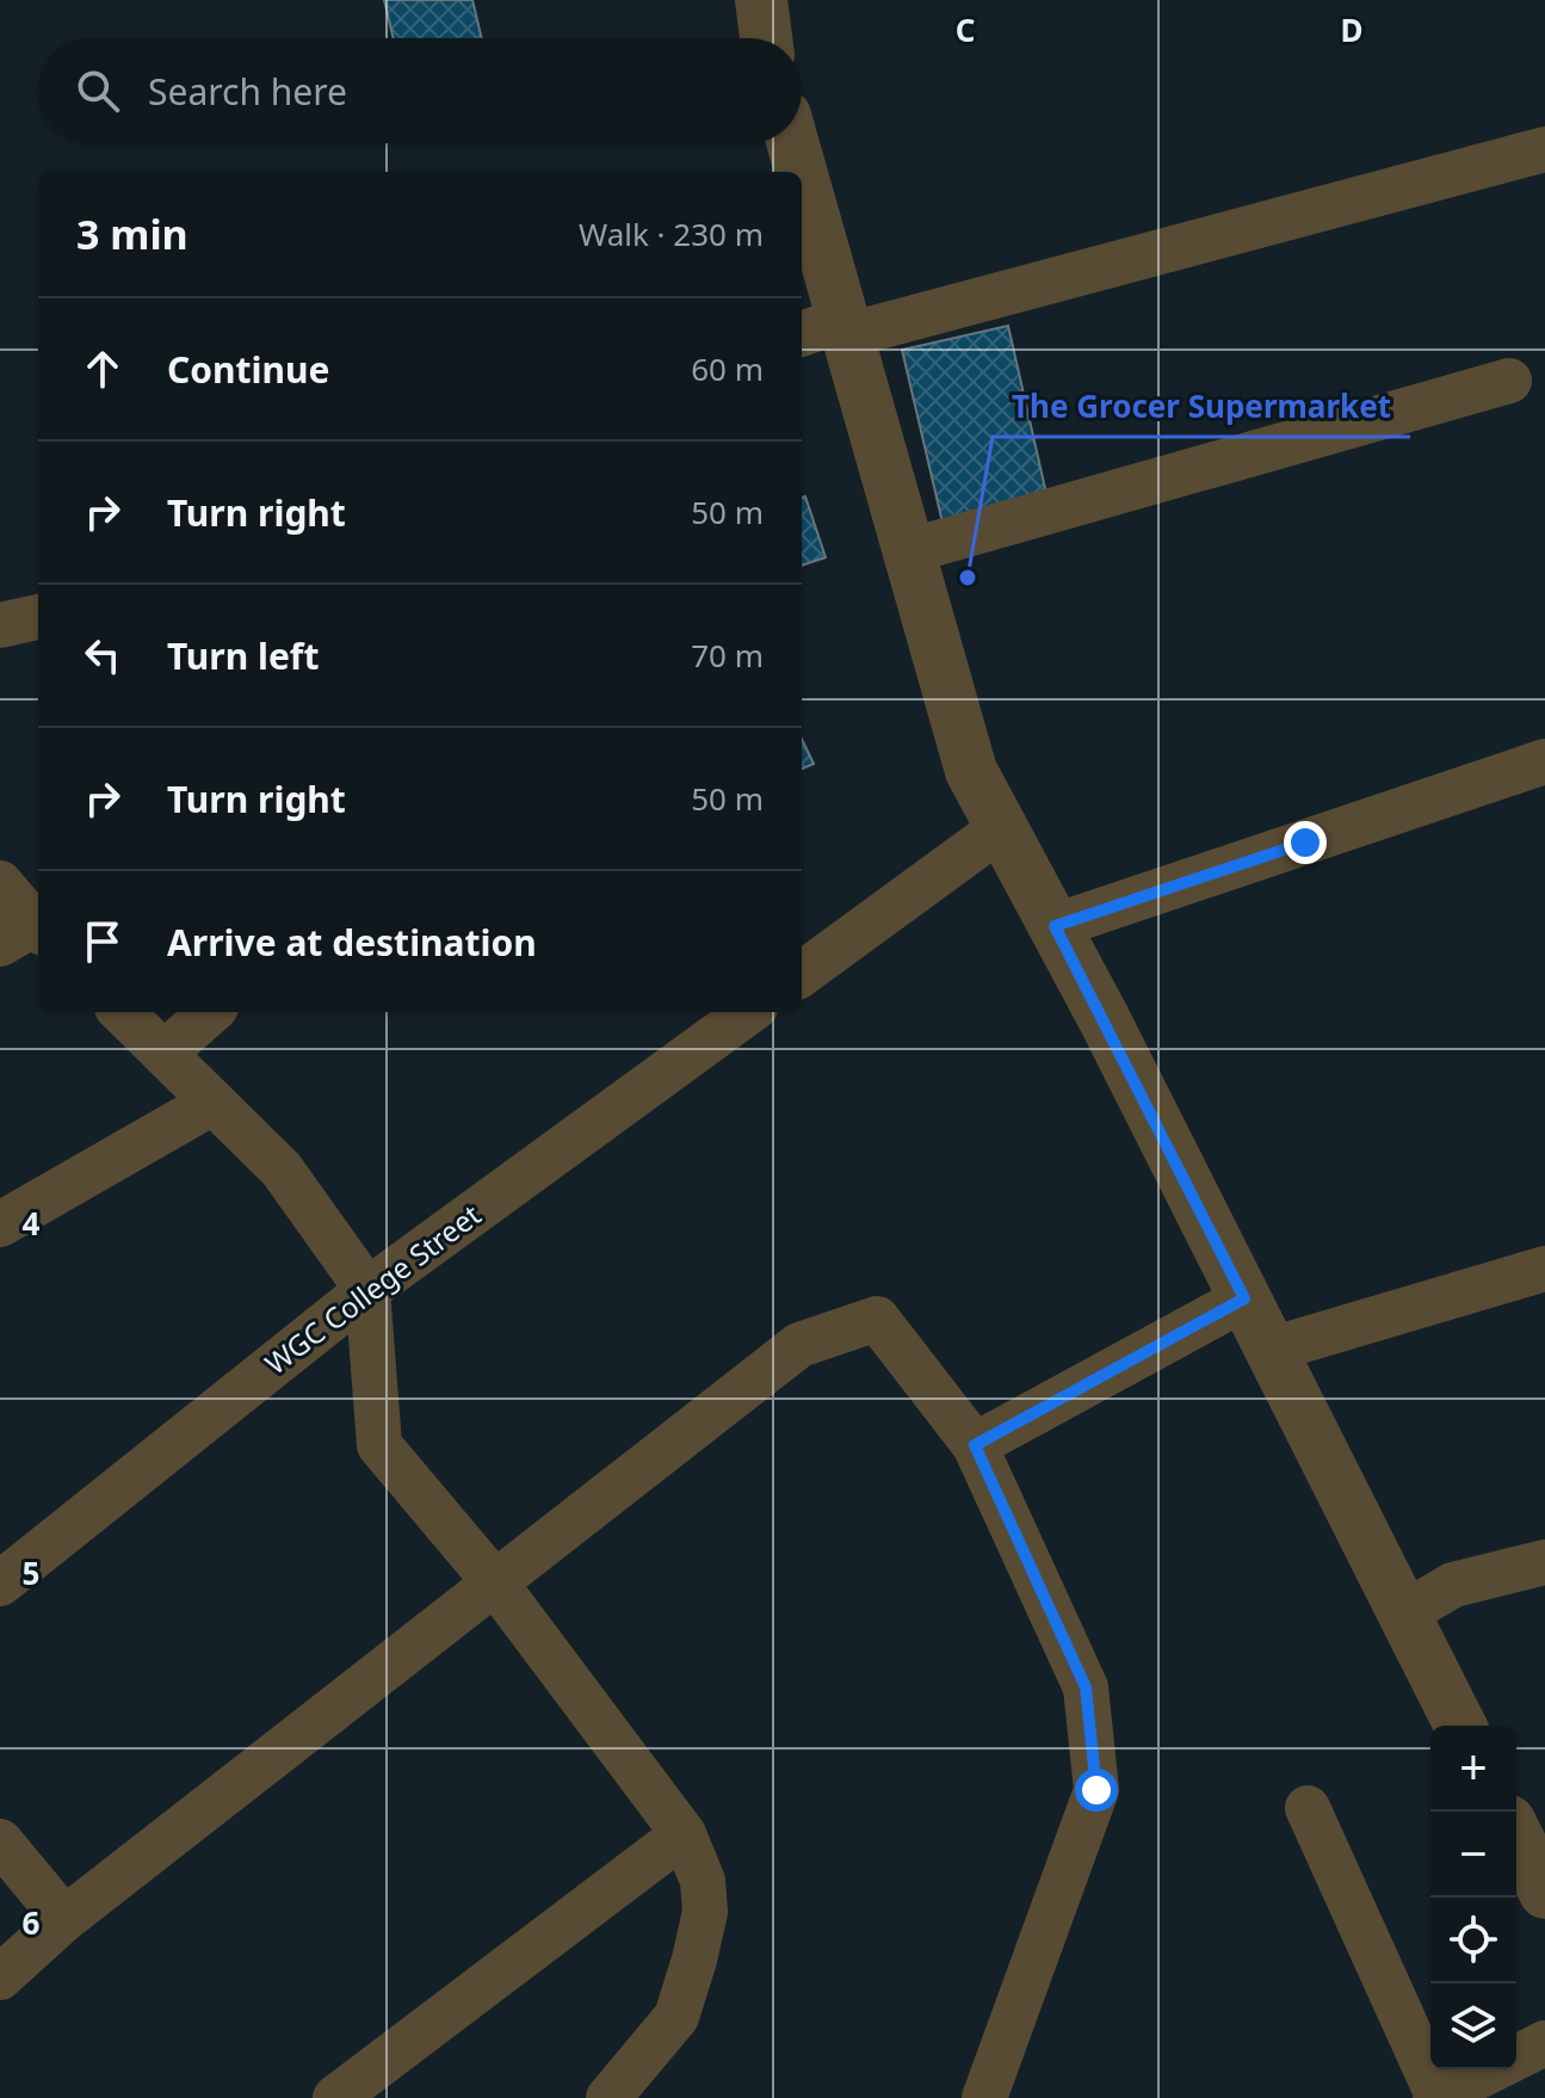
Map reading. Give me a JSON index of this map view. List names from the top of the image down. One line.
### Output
{"streets":{"street":["WGC College Street"]},"places":["The Grocer Supermarket"],"page":{"search":"Search here","heading":["3 min","Walk · 230 m"],"list":[["Continue","60 m"],["Turn right","50 m"],["Turn left","70 m"],["Turn right","50 m"],"Arrive at destination"],"map_buttons":["+","−"]},"grid":{"columns":["C","D"],"rows":["4","5","6"]}}
